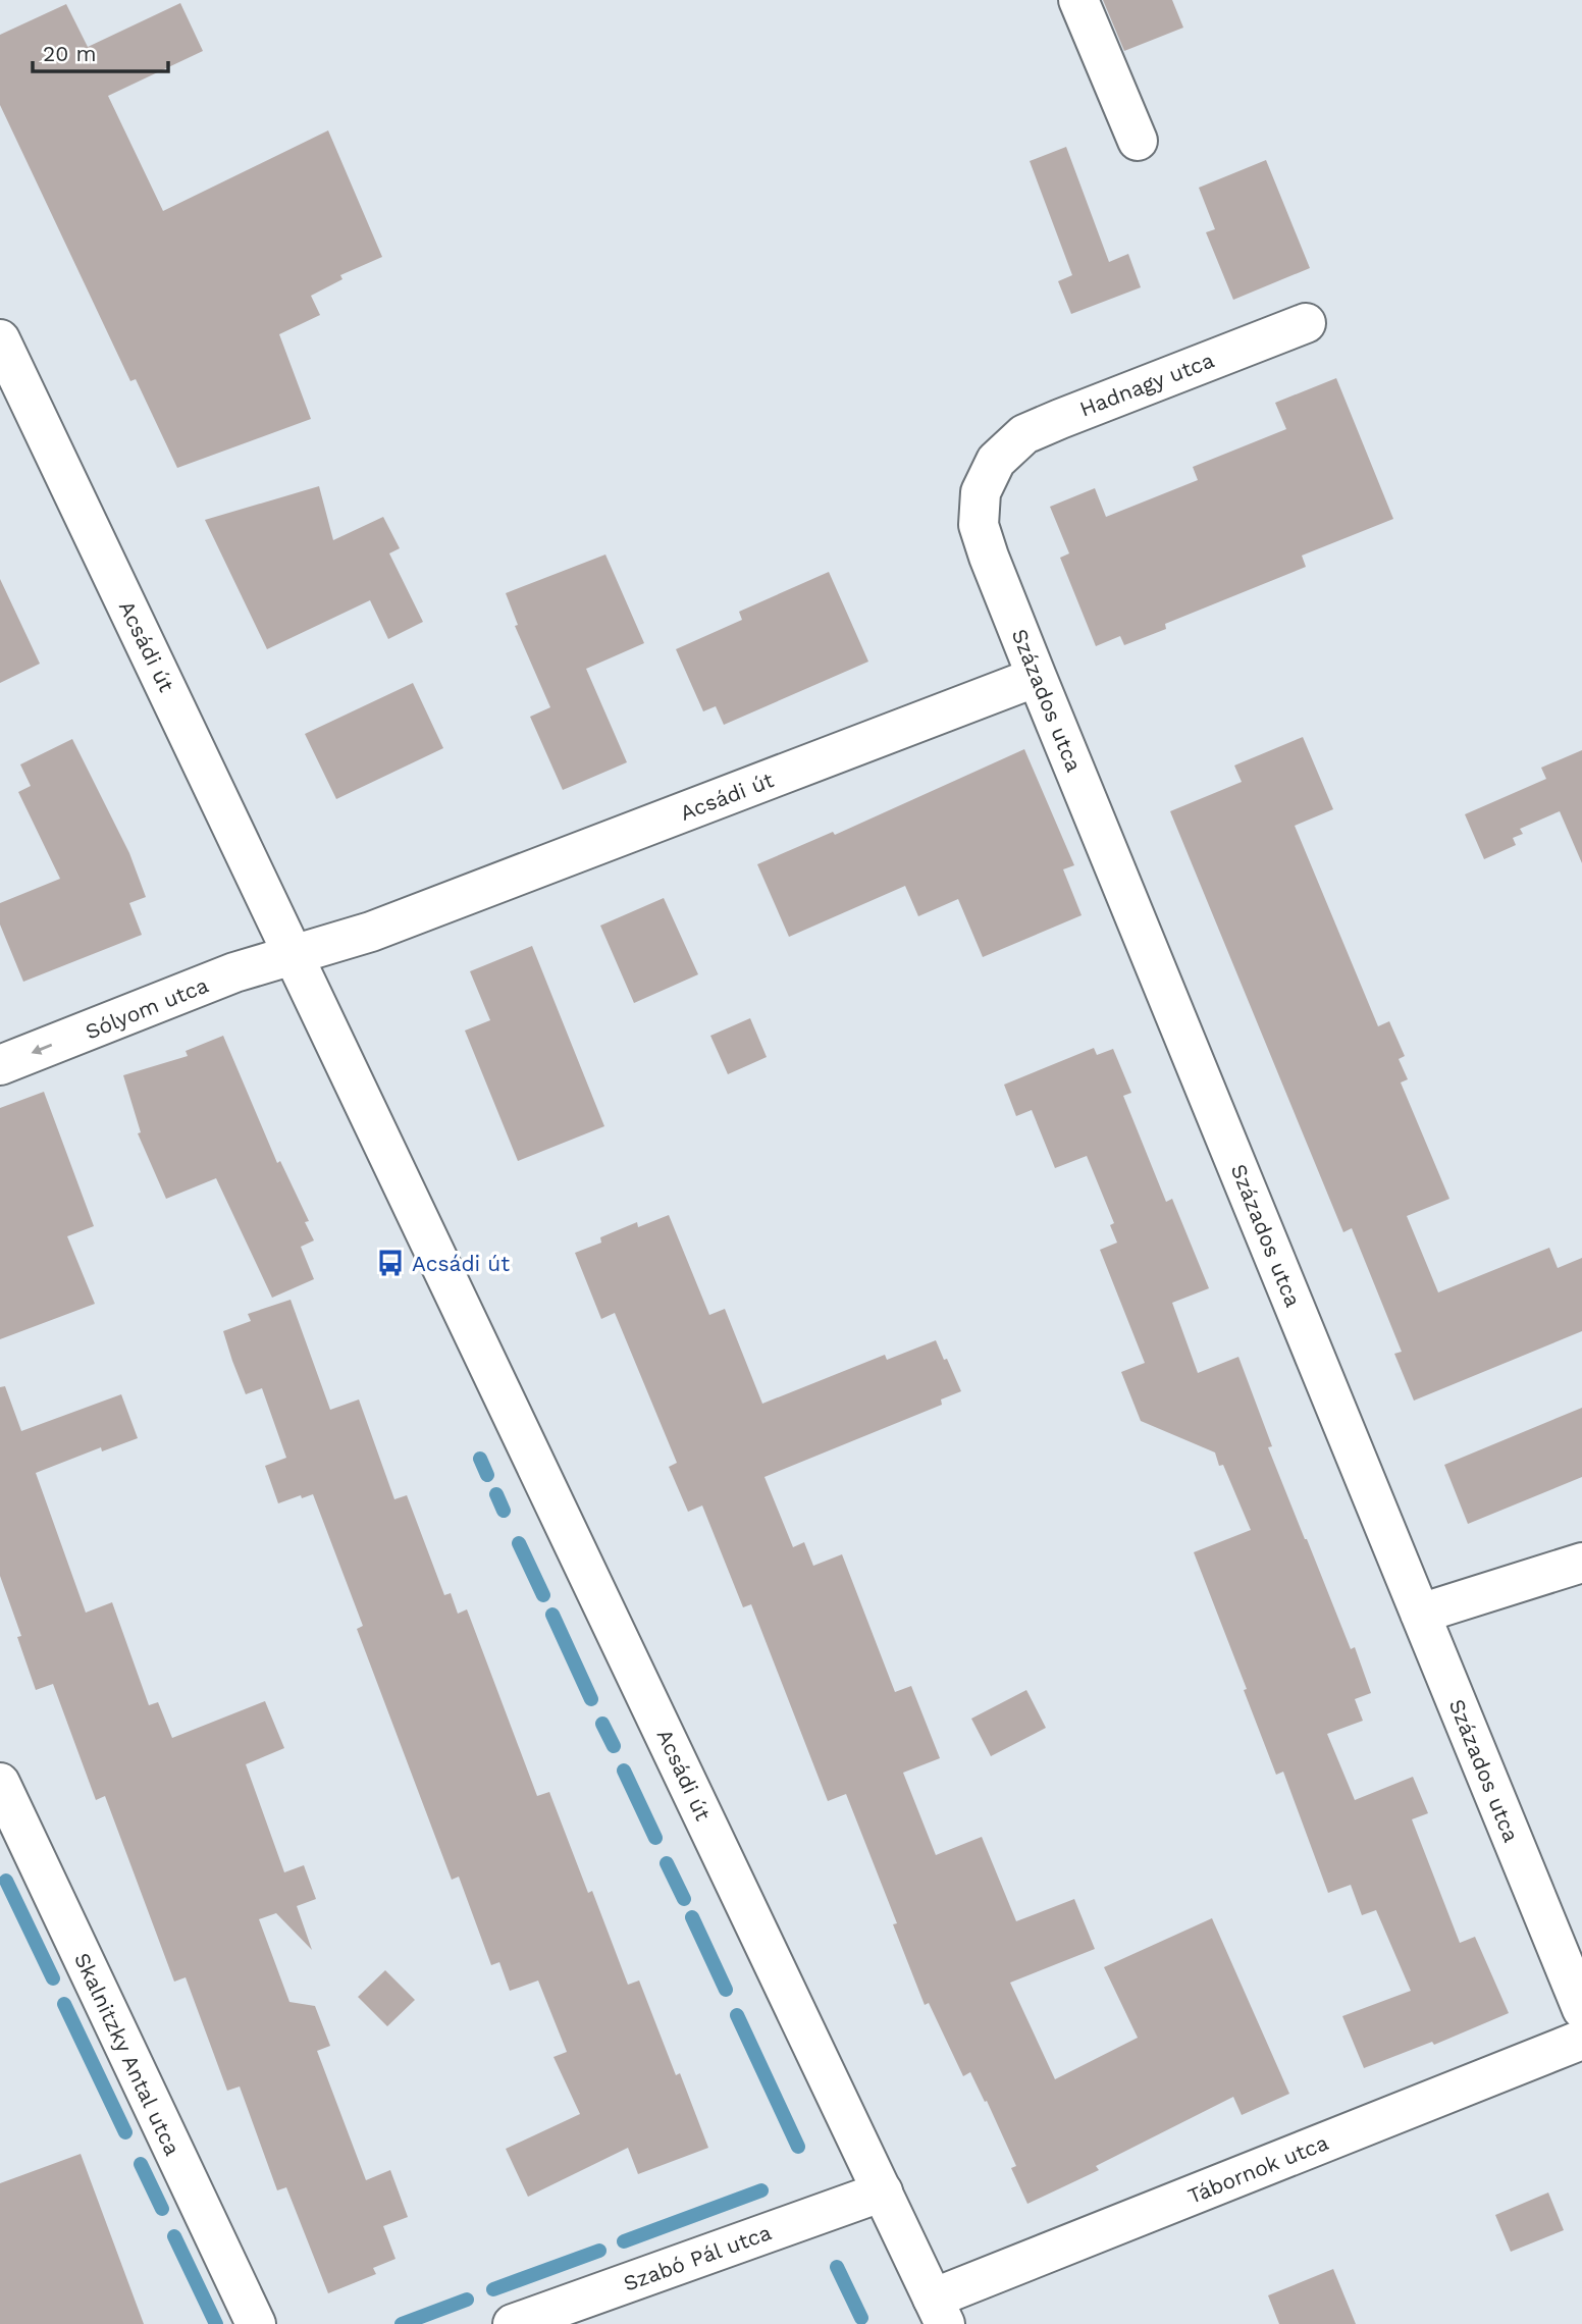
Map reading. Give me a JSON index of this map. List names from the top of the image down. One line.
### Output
{"streets":{"street":["Hadnagy utca","Acsádi út","Százados utca","Sólyom utca","Skalnitzky Antal utca","Tábornok utca","Szabó Pál utca"]},"crossings":[["Hadnagy utca","Százados utca"],["Acsádi út","Százados utca"],["Acsádi út","Sólyom utca"],["Acsádi út","Tábornok utca"],["Acsádi út","Szabó Pál utca"]],"one_way":["Sólyom utca"],"places":{"bus stop":["Acsádi út"]},"scale_bar":"20 m"}
